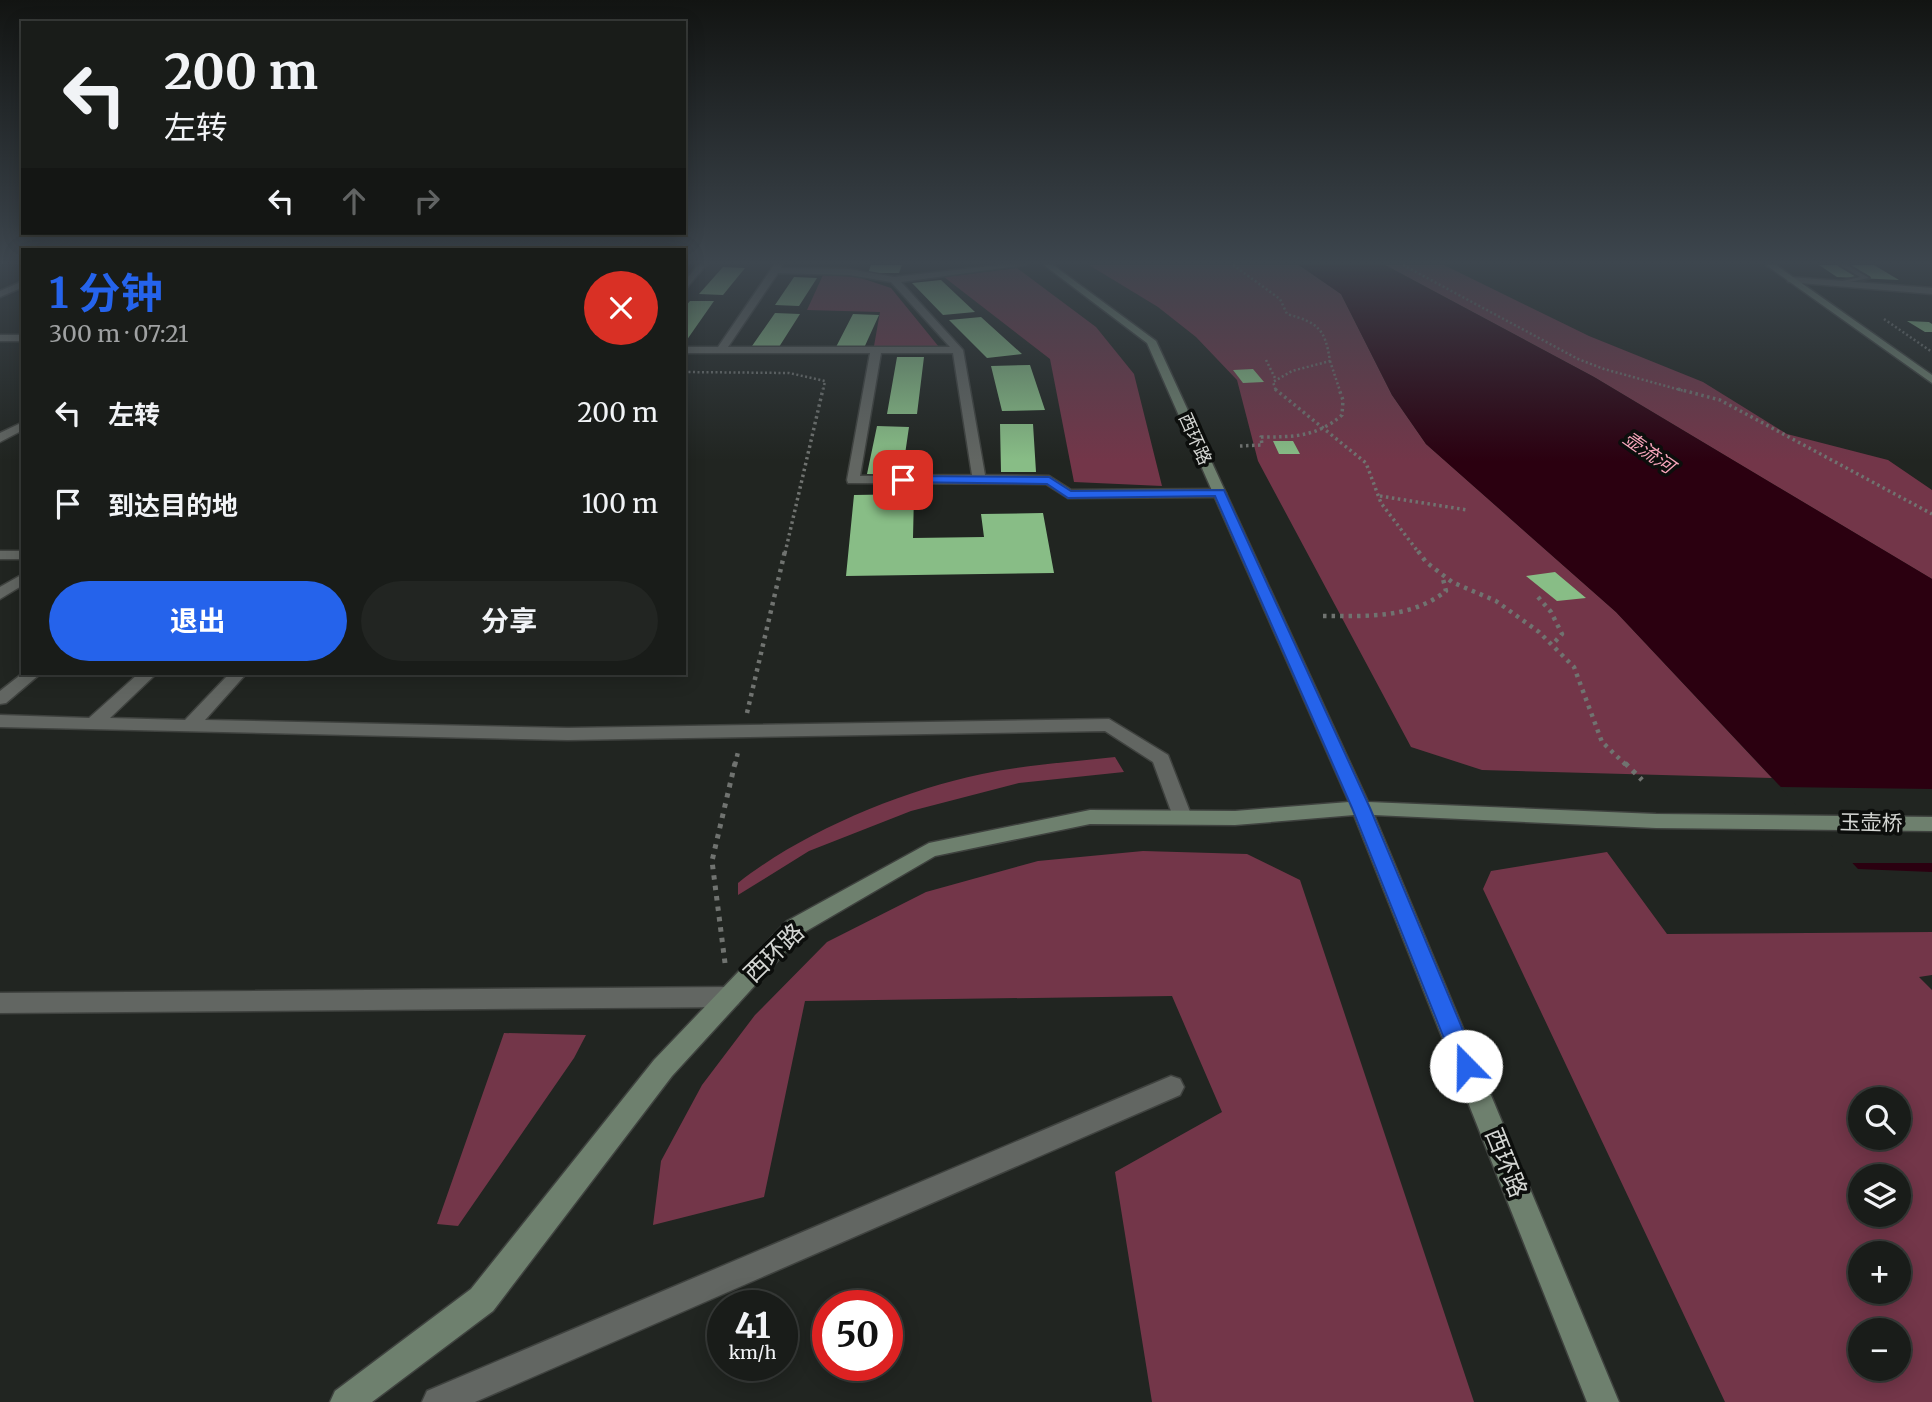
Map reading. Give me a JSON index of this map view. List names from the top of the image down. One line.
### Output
{"streets":{"main road":["西环路","玉壶桥"]},"crossings":[["西环路","玉壶桥"]],"water":["壶流河"],"page":{"turn":["200 m","左转"],"heading":["1 分钟","300 m · 07:21"],"list":[{"name":"左转","value":"200 m"},{"name":"到达目的地","value":"100 m"}],"buttons":["退出","分享"],"map_buttons":["+","−"],"speed":"41 km/h","limit":"50"}}
